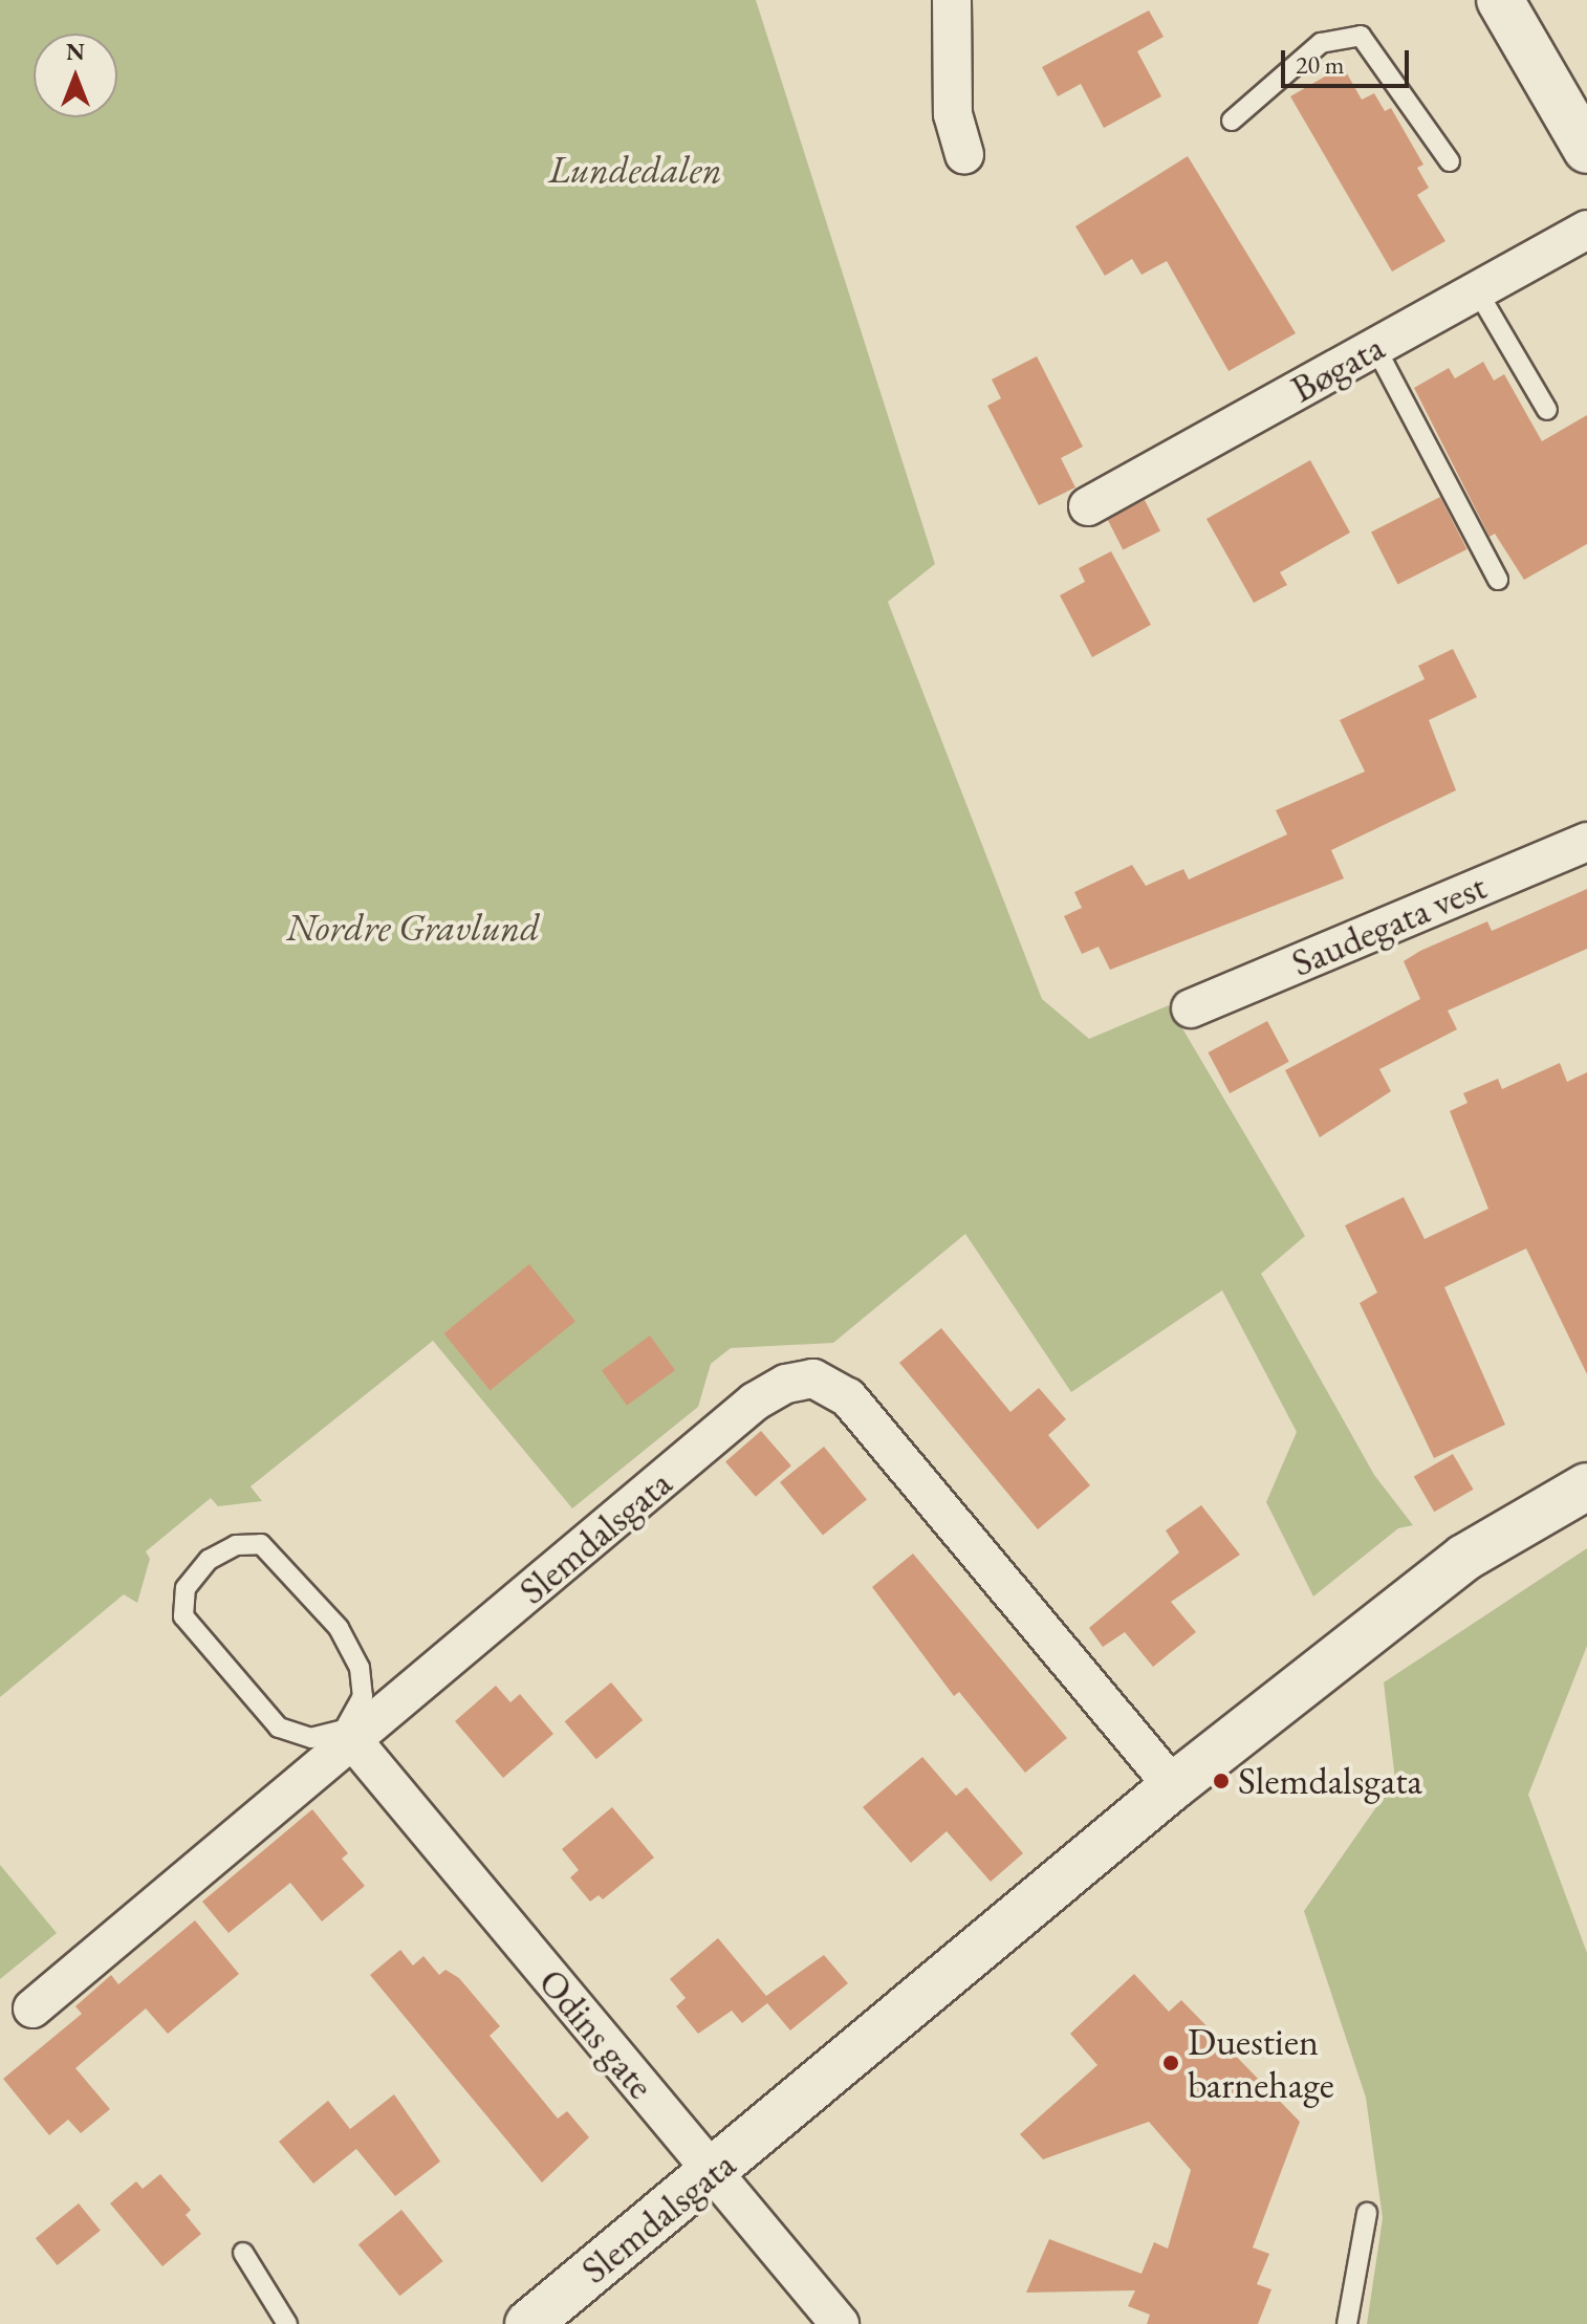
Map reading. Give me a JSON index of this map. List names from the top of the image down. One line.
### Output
{"streets":{"street":["Bøgata","Saudegata vest","Slemdalsgata","Odins gate"]},"crossings":[["Slemdalsgata","Odins gate"]],"parks":["Lundedalen","Nordre Gravlund"],"places":["Slemdalsgata","Duestien barnehage"],"scale_bar":"20 m","north":"top"}
